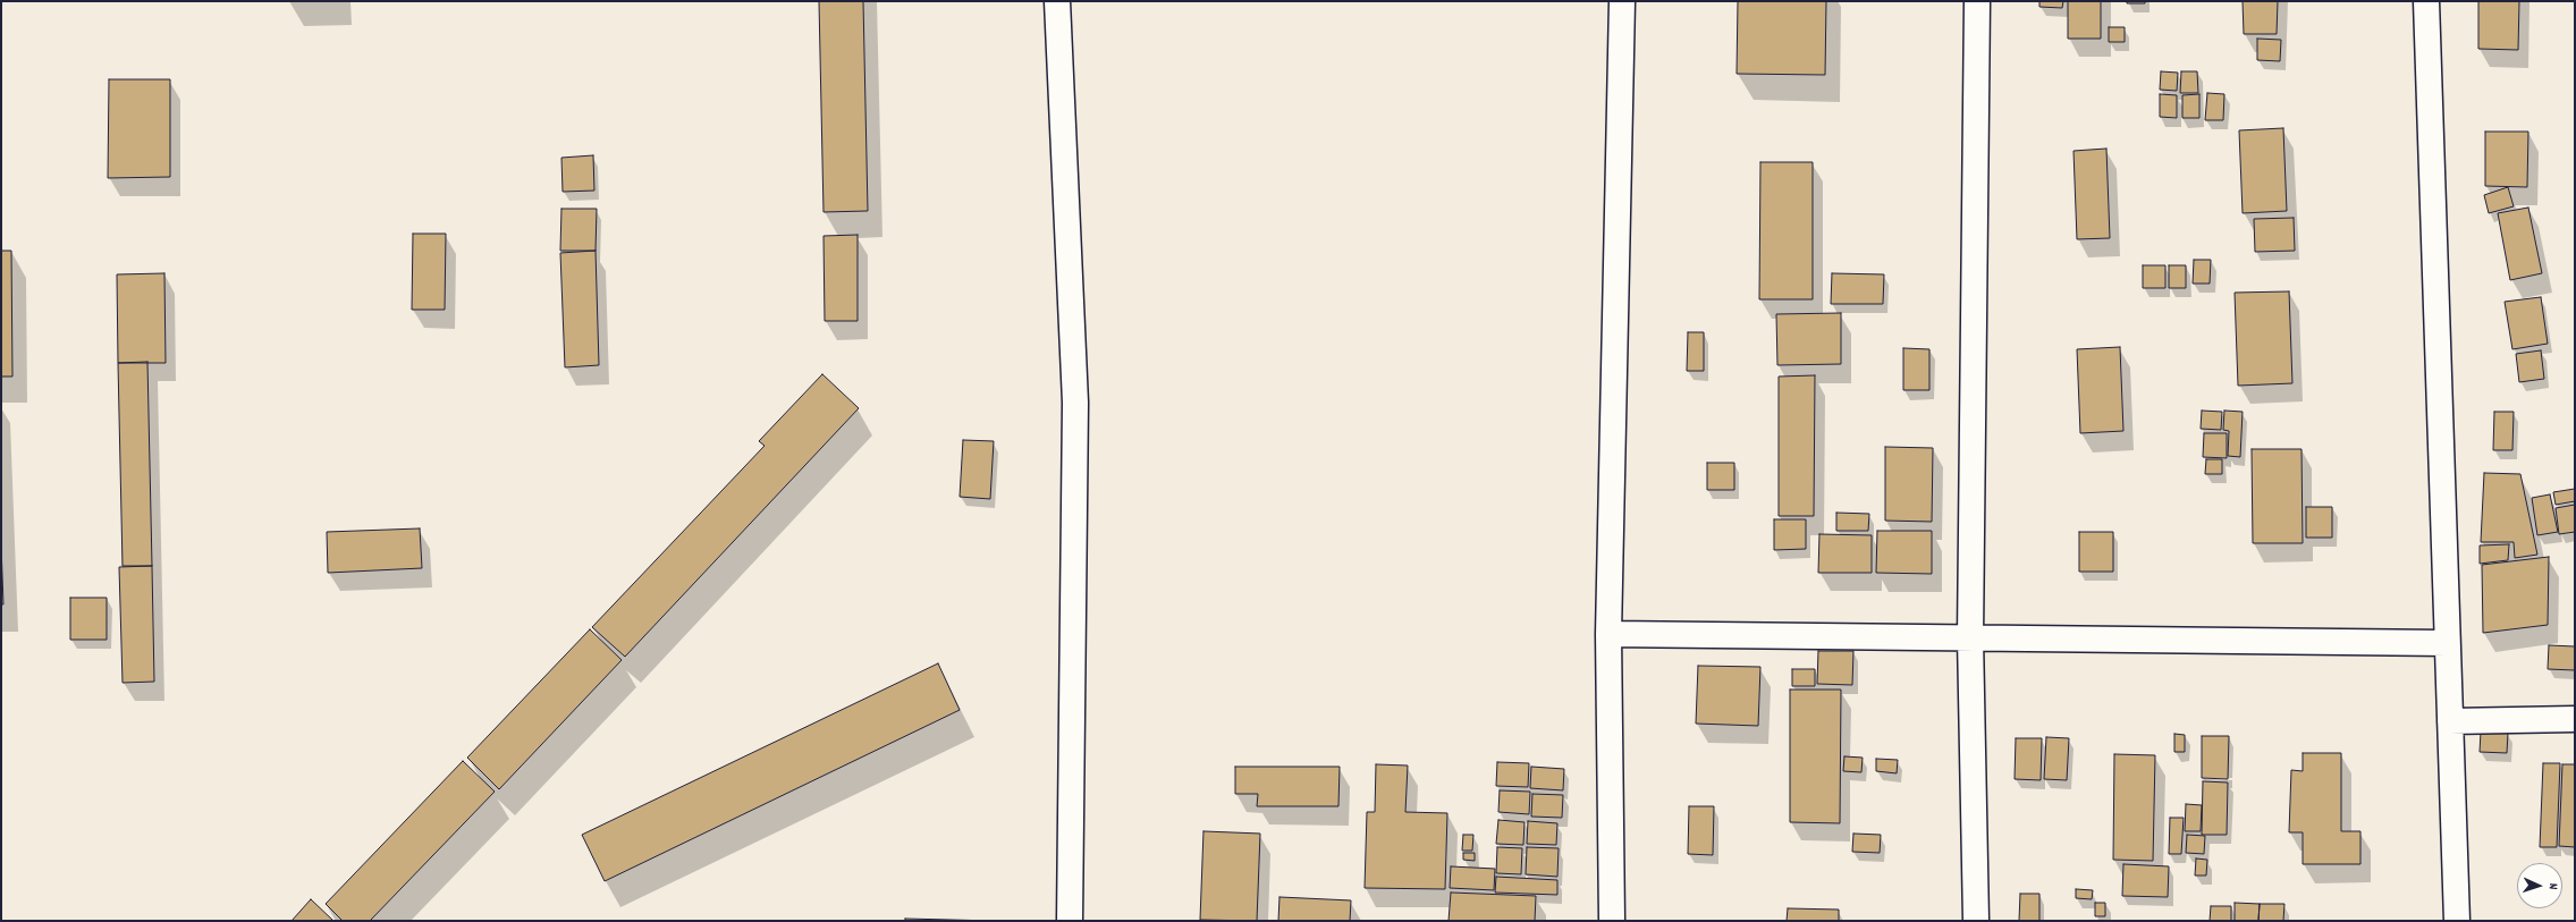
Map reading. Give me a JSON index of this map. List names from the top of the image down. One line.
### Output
{"north":"right"}
